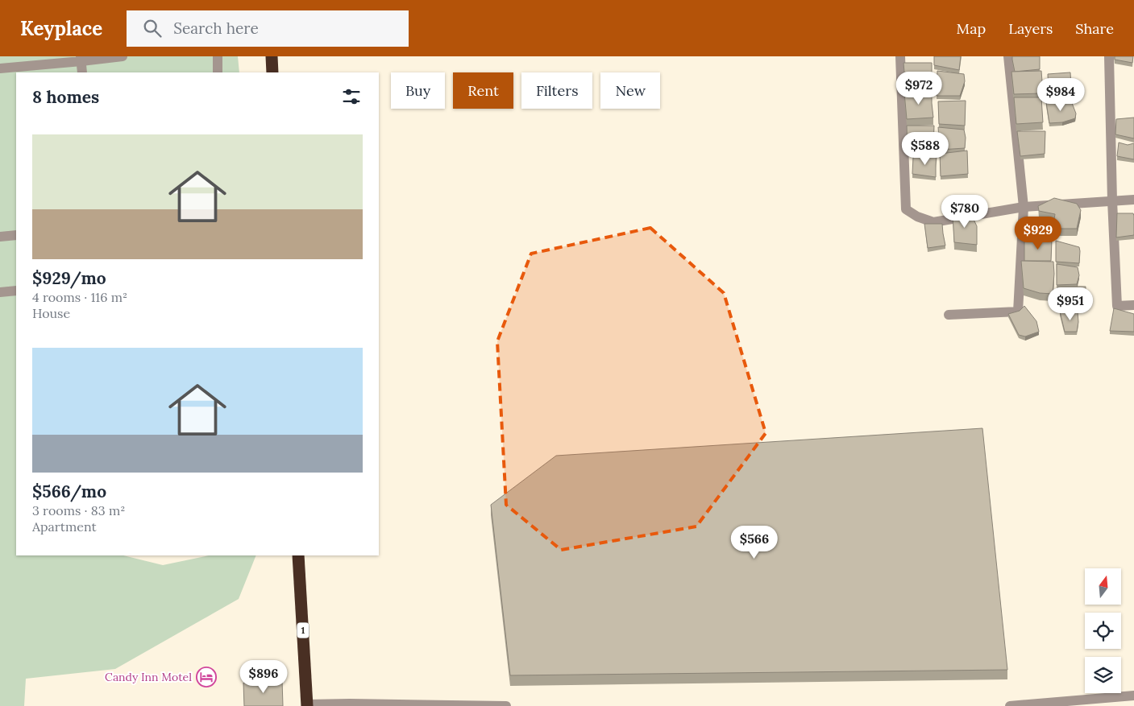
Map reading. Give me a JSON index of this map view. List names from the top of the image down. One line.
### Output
{"streets":{"highway":["1"]},"places":{"hotel":["Candy Inn Motel"]},"north":"top","page":{"header":"Keyplace","search":"Search here","nav":["Map","Layers","Share"],"price":["$972","$984","$588","$780","$929","$951","$566","$896"],"chip":["Buy","Rent","Filters","New"],"heading":"8 homes","list":[{"name":"$929/mo","note":"4 rooms · 116 m² · House"},{"name":"$566/mo","note":"3 rooms · 83 m² · Apartment"}]}}
